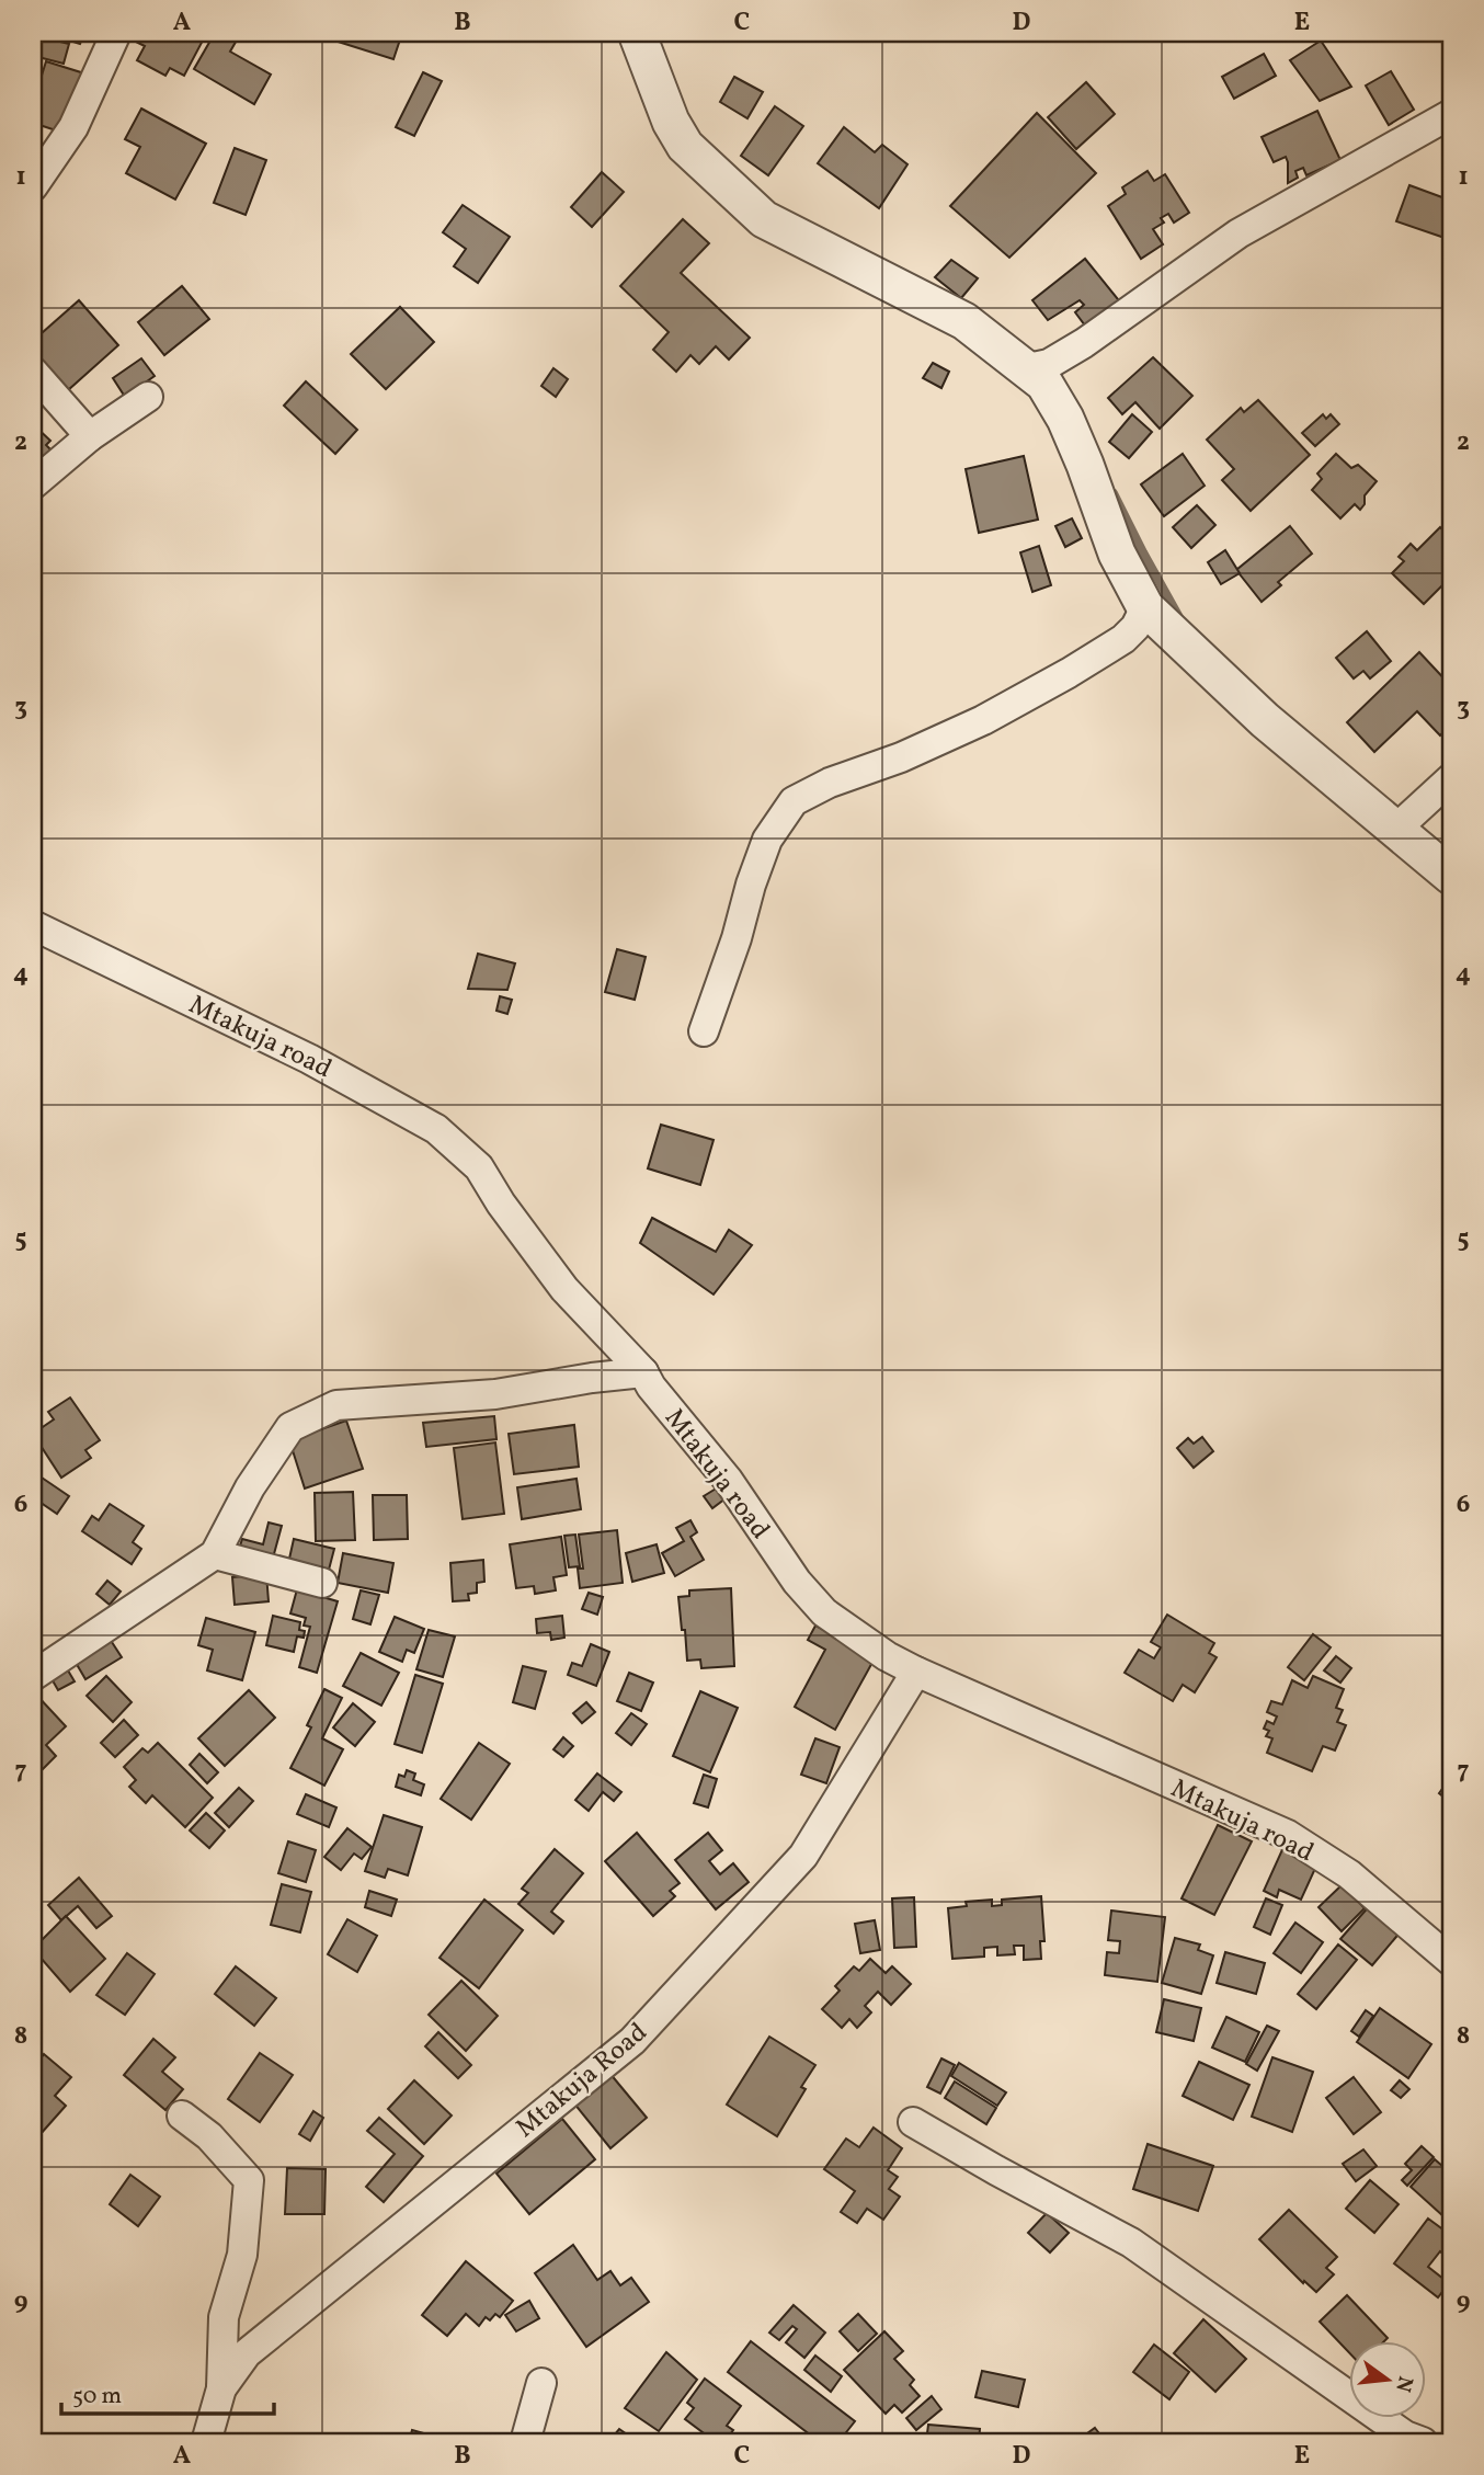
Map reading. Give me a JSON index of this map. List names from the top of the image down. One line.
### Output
{"streets":{"street":["Mtakuja road","Mtakuja Road"]},"crossings":[["Mtakuja road","Mtakuja Road"]],"scale_bar":"50 m","north":"right","grid":{"columns":["A","B","C","D","E"],"rows":["1","2","3","4","5","6","7","8","9"]}}
